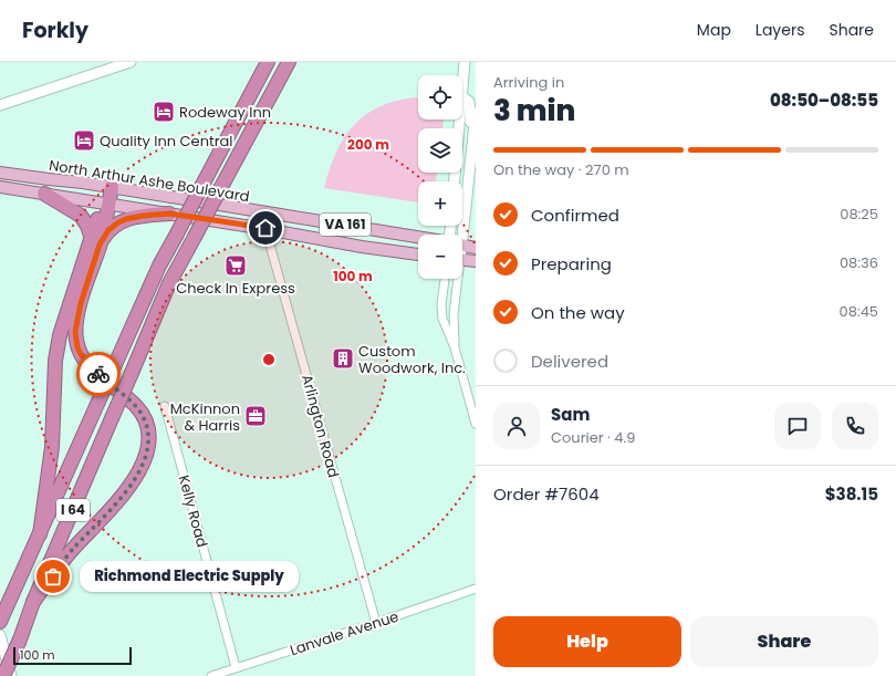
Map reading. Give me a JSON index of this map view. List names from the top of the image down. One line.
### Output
{"streets":{"highway":["I 64"],"main road":["North Arthur Ashe Boulevard","VA 161"],"street":["Arlington Road","Kelly Road","Lanvale Avenue"]},"crossings":[["North Arthur Ashe Boulevard","Arlington Road"],["Arlington Road","Lanvale Avenue"],["Kelly Road","Lanvale Avenue"]],"places":{"hotel":["Rodeway Inn","Quality Inn Central"],"supermarket":["Check In Express"],"building":["Custom Woodwork, Inc."],"office":["McKinnon & Harris"],"other":["Richmond Electric Supply"]},"scale_bar":"100 m","page":{"header":"Forkly","nav":["Map","Layers","Share"],"heading":["3 min","Arriving in","08:50–08:55"],"panel":["Sam","Courier · 4.9","Order #7604","$38.15"],"map_buttons":["+","−"],"bar":"On the way · 270 m","list":[["Confirmed","08:25"],["Preparing","08:36"],["On the way","08:45"],"Delivered"],"bubble":"Richmond Electric Supply","buttons":["Help","Share"],"scale":"100 m"},"rings":["200 m","100 m"]}
